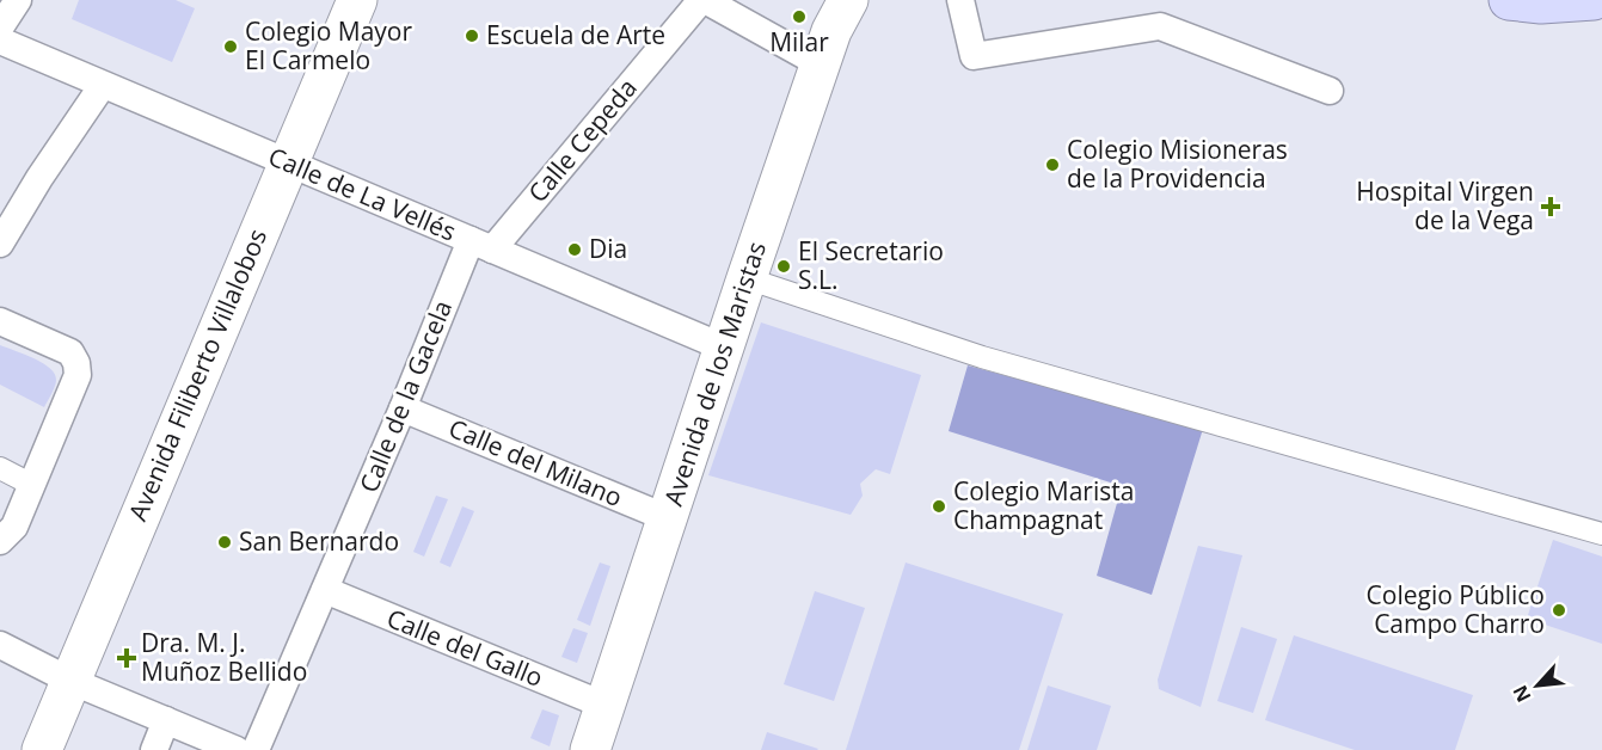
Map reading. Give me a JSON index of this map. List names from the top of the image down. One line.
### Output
{"streets":{"main road":["Avenida de los Maristas","Avenida Filiberto Villalobos"],"street":["Calle Cepeda","Calle de La Vellés","Calle de la Gacela","Calle del Milano","Calle del Gallo"]},"crossings":[["Calle Cepeda","Calle de La Vellés"],["Calle Cepeda","Avenida de los Maristas"],["Calle Cepeda","Calle de la Gacela"],["Calle de La Vellés","Avenida de los Maristas"],["Calle de La Vellés","Avenida Filiberto Villalobos"],["Calle de La Vellés","Calle de la Gacela"],["Avenida de los Maristas","Calle del Milano"],["Avenida de los Maristas","Calle del Gallo"],["Calle de la Gacela","Calle del Milano"],["Calle de la Gacela","Calle del Gallo"]],"places":{"other":["Milar","Escuela de Arte","Colegio Mayor El Carmelo","Colegio Misioneras de la Providencia","Dia","El Secretario S.L.","Colegio Marista Champagnat","San Bernardo","Colegio Público Campo Charro"],"health":["Hospital Virgen de la Vega","Dra. M. J. Muñoz Bellido"]},"north":"bottom left"}
